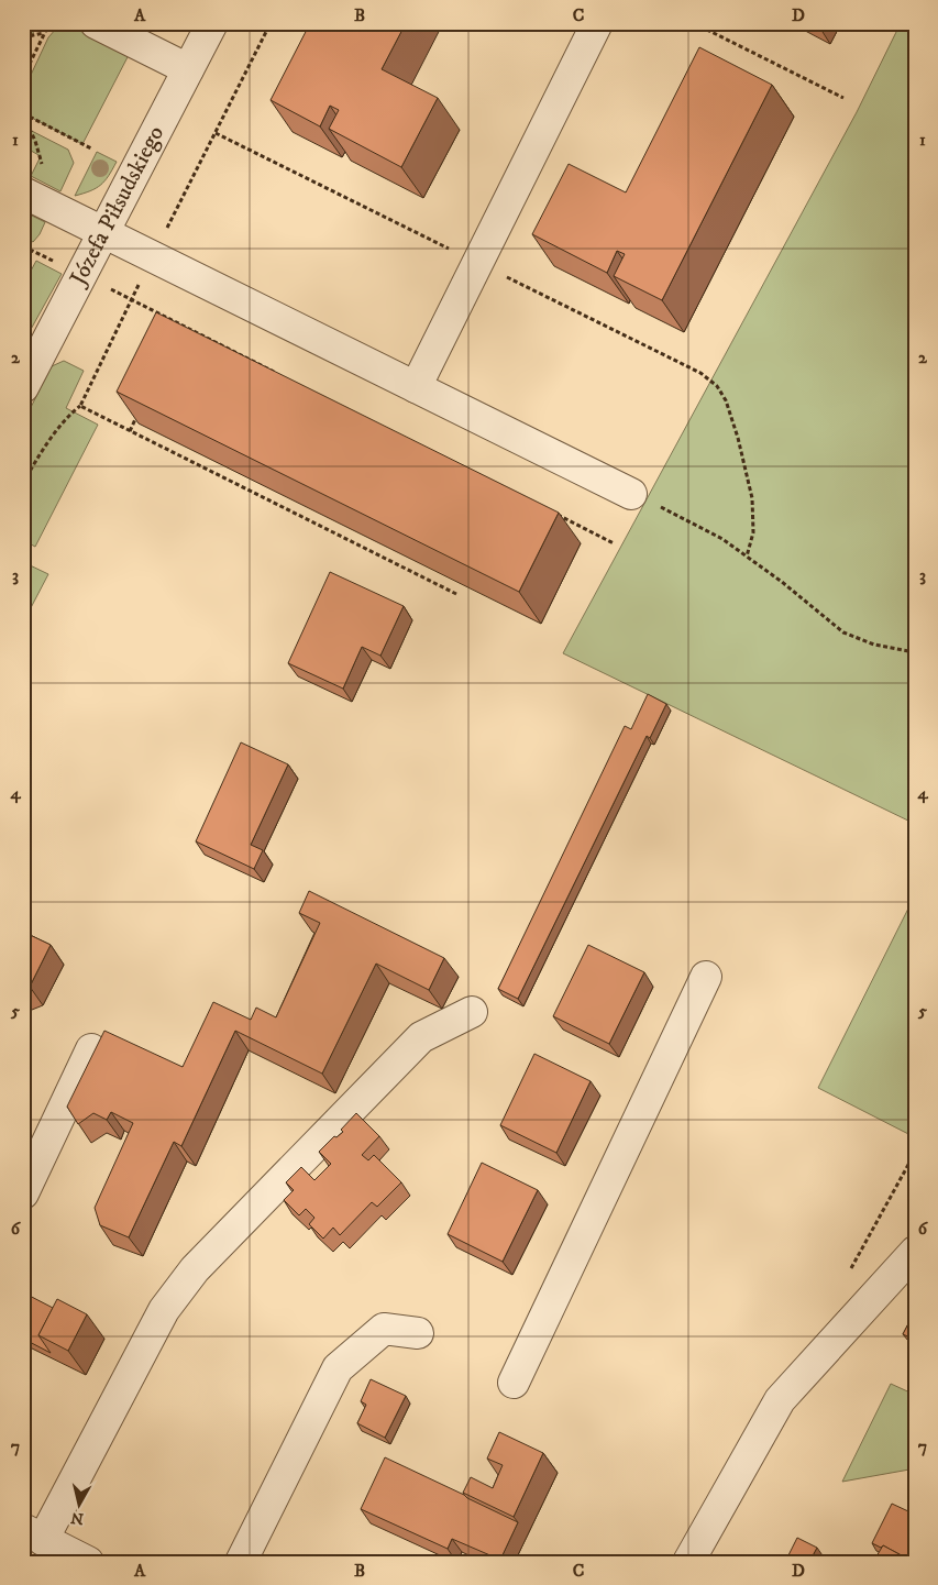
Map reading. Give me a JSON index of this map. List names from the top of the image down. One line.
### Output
{"streets":{"street":["Józefa Piłsudskiego"]},"north":"bottom","grid":{"columns":["A","B","C","D"],"rows":["1","2","3","4","5","6","7"]}}
